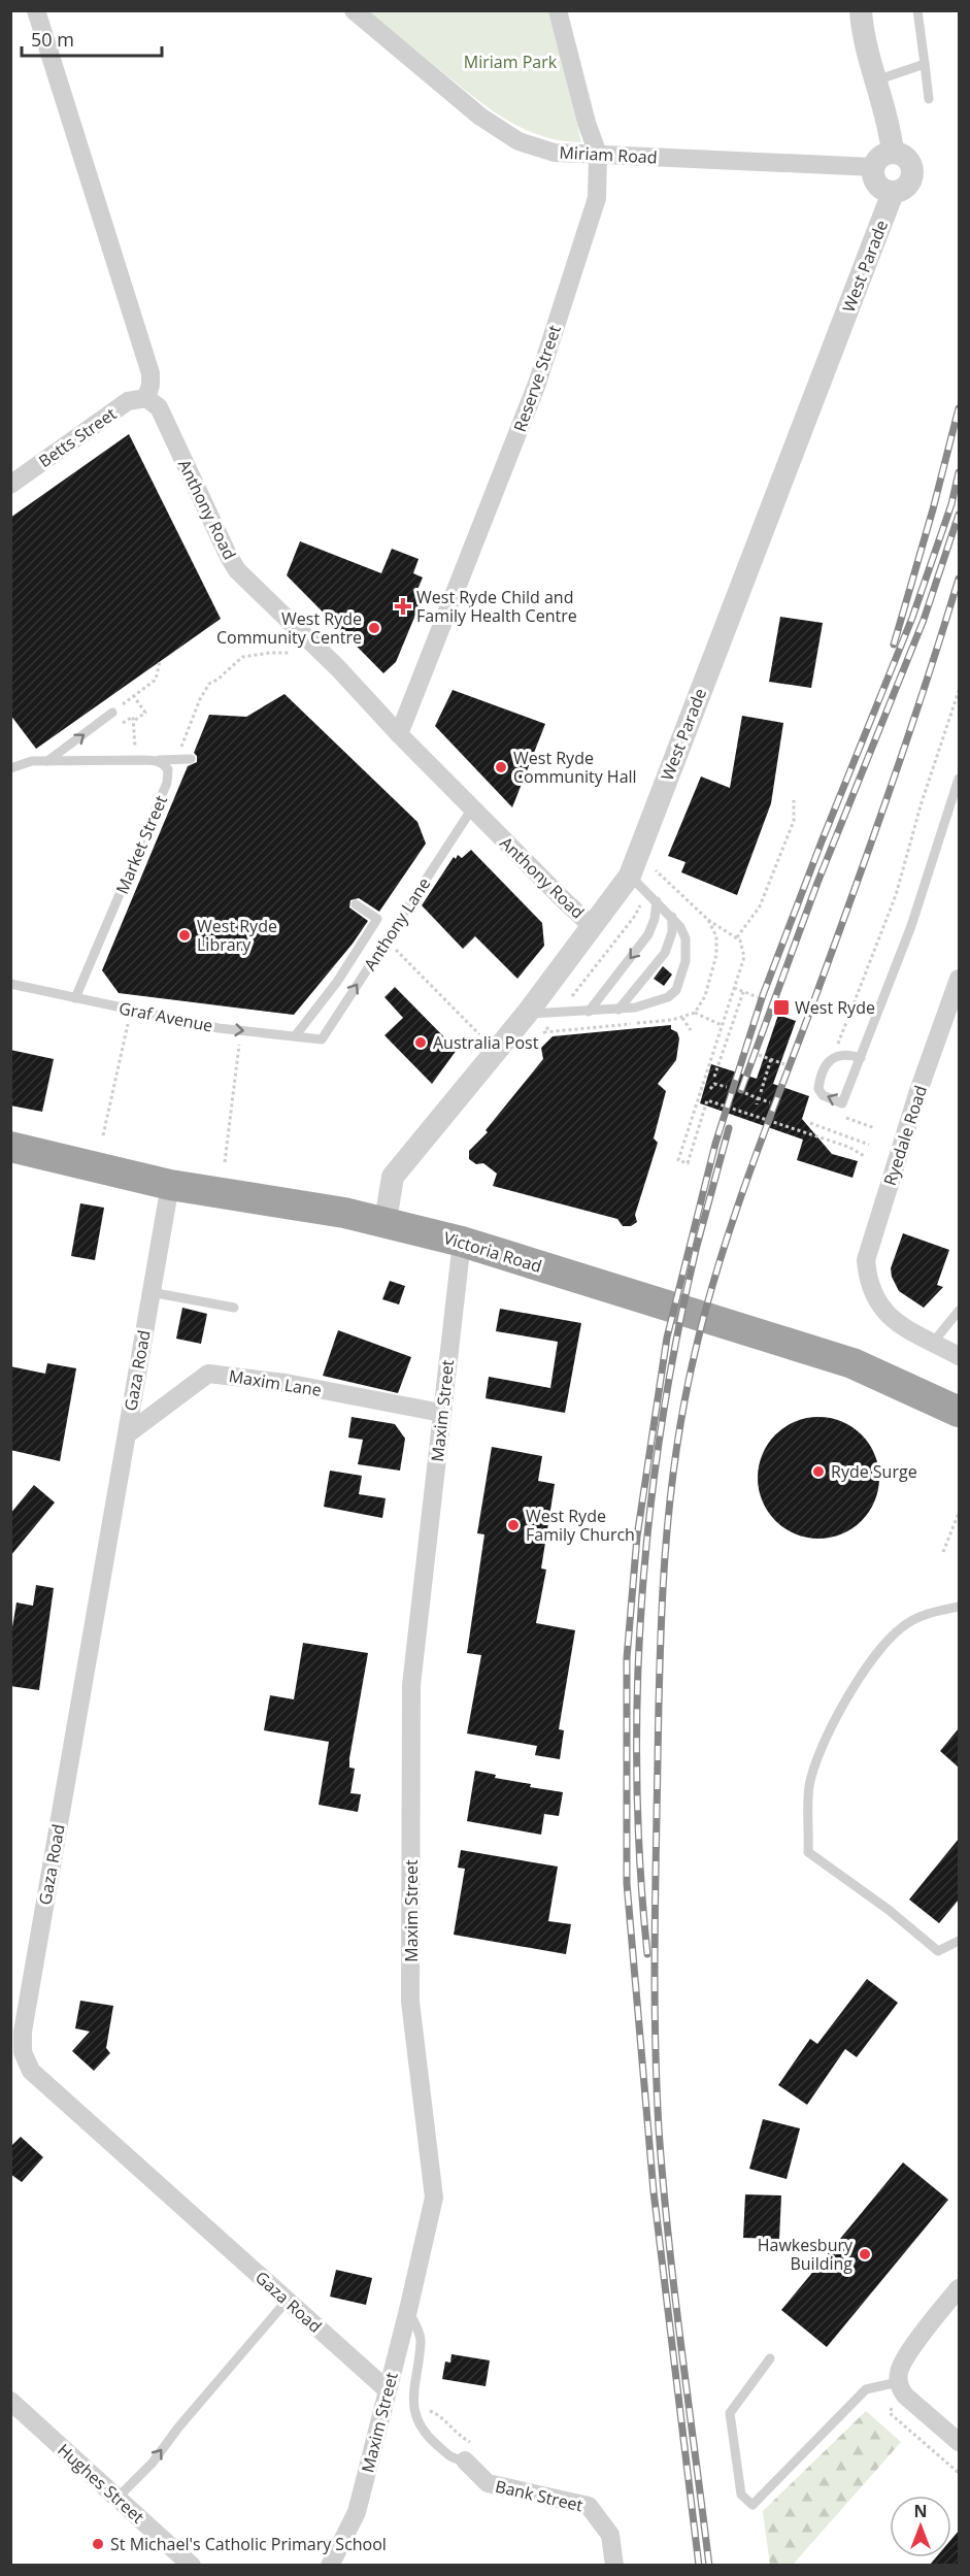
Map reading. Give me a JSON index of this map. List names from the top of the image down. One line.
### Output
{"streets":{"highway":["Victoria Road"],"street":["Miriam Road","West Parade","Reserve Street","Betts Street","Anthony Road","Ryedale Road","Gaza Road","Maxim Lane","Maxim Street","Hughes Street","Bank Street"],"lane":["Market Street","Anthony Lane","Graf Avenue"]},"crossings":[["Miriam Road","West Parade"],["Miriam Road","Reserve Street"],["West Parade","Anthony Road"],["West Parade","Victoria Road"],["Reserve Street","Anthony Road"],["Betts Street","Anthony Road"],["Anthony Road","Anthony Lane"],["Market Street","Graf Avenue"],["Anthony Lane","Graf Avenue"],["Victoria Road","Gaza Road"],["Victoria Road","Maxim Street"],["Gaza Road","Maxim Lane"],["Gaza Road","Maxim Street"],["Maxim Lane","Maxim Street"],["Maxim Street","Bank Street"]],"one_way":["Anthony Lane","Graf Avenue"],"parks":["Miriam Park"],"places":{"health":["West Ryde Child and Family Health Centre"],"other":["West Ryde Community Centre","West Ryde Community Hall","West Ryde Library","Australia Post","Ryde Surge","West Ryde Family Church","Hawkesbury Building","St Michael's Catholic Primary School"],"transit":["West Ryde"]},"scale_bar":"50 m","north":"top"}
